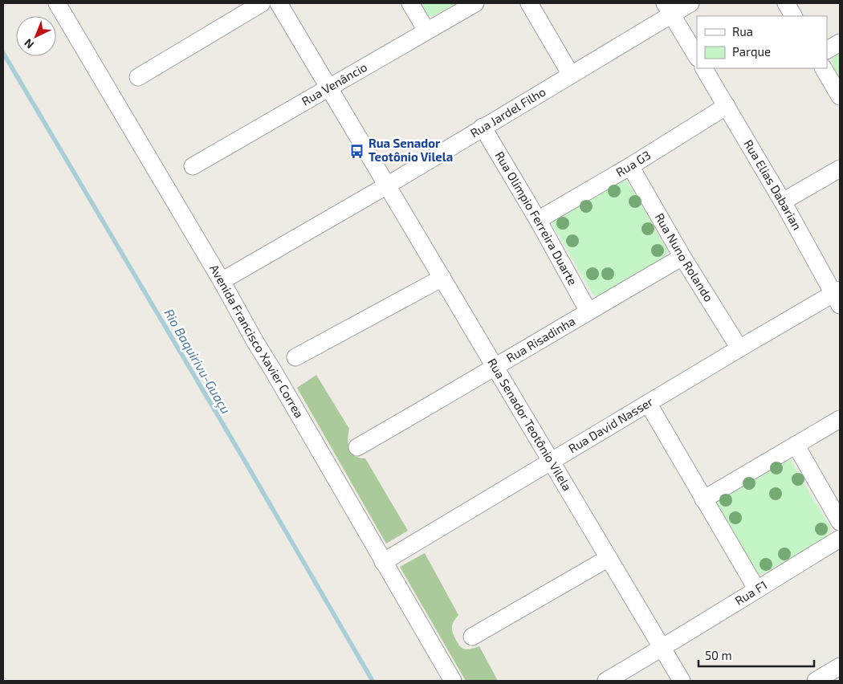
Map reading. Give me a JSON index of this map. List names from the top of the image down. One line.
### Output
{"streets":{"street":["Rua Venâncio","Rua Jardel Filho","Rua G3","Rua Elias Dabarian","Rua Olímpio Ferreira Duarte","Rua Nuno Rolando","Rua Risadinha","Avenida Francisco Xavier Correa","Rua Senador Teotônio Vilela","Rua David Nasser","Rua F1"]},"crossings":[["Rua Venâncio","Rua Senador Teotônio Vilela"],["Rua Jardel Filho","Rua Olímpio Ferreira Duarte"],["Rua Jardel Filho","Avenida Francisco Xavier Correa"],["Rua Jardel Filho","Rua Senador Teotônio Vilela"],["Rua G3","Rua Elias Dabarian"],["Rua G3","Rua Olímpio Ferreira Duarte"],["Rua G3","Rua Nuno Rolando"],["Rua Elias Dabarian","Rua David Nasser"],["Rua Olímpio Ferreira Duarte","Rua Risadinha"],["Rua Nuno Rolando","Rua Risadinha"],["Rua Nuno Rolando","Rua David Nasser"],["Rua Risadinha","Rua Senador Teotônio Vilela"],["Avenida Francisco Xavier Correa","Rua David Nasser"],["Rua Senador Teotônio Vilela","Rua David Nasser"],["Rua Senador Teotônio Vilela","Rua F1"]],"water":["Rio Baquirivu-Guaçu"],"places":{"bus stop":["Rua Senador Teotônio Vilela"]},"legend":["Rua","Parque"],"scale_bar":"50 m","north":"bottom left"}
